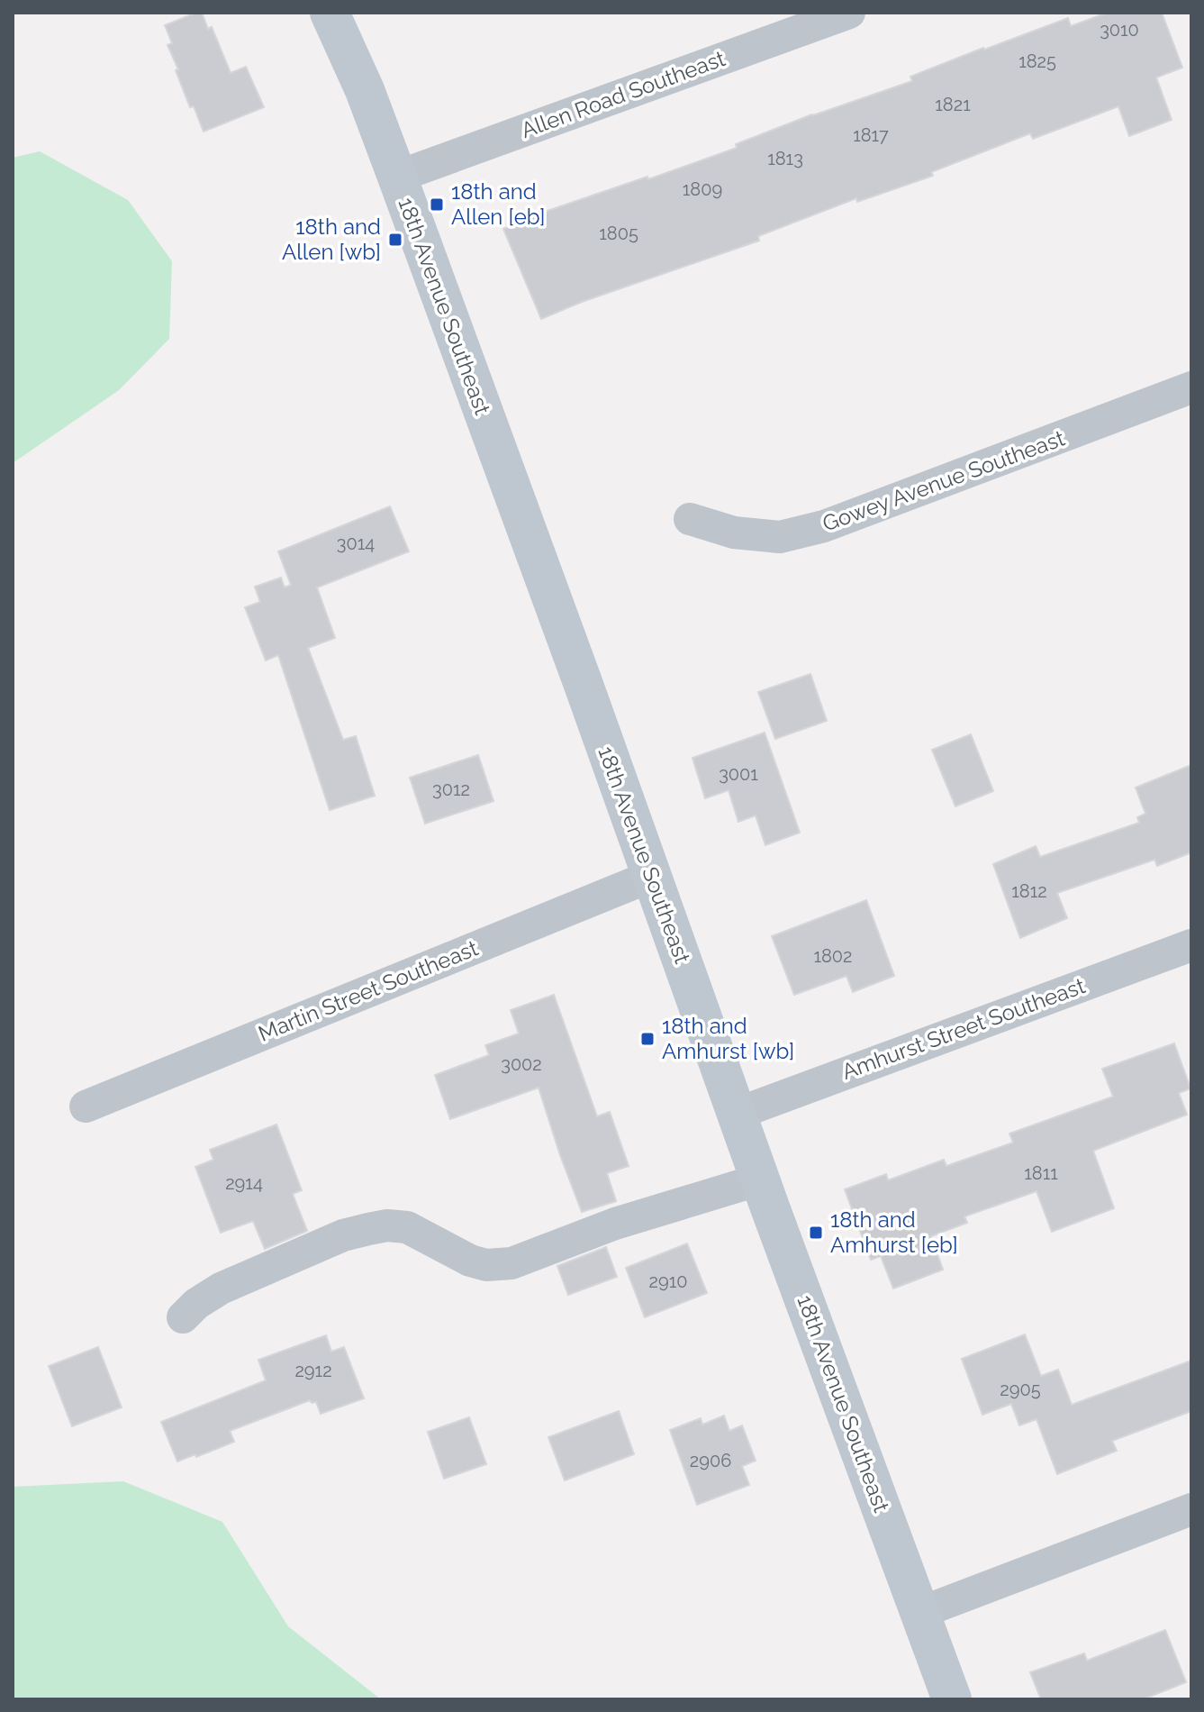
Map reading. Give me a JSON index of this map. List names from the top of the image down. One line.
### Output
{"streets":{"street":["Allen Road Southeast","18th Avenue Southeast","Gowey Avenue Southeast","Martin Street Southeast","Amhurst Street Southeast"]},"crossings":[["Allen Road Southeast","18th Avenue Southeast"],["18th Avenue Southeast","Martin Street Southeast"],["18th Avenue Southeast","Amhurst Street Southeast"]],"places":{"transit":["18th and Allen [eb]","18th and Allen [wb]","18th and Amhurst [wb]","18th and Amhurst [eb]"]},"house_numbers":["3010","1825","1821","1817","1813","1809","1805","3014","3001","3012","1812","1802","3002","1811","2914","2910","2912","2905","2906"]}
